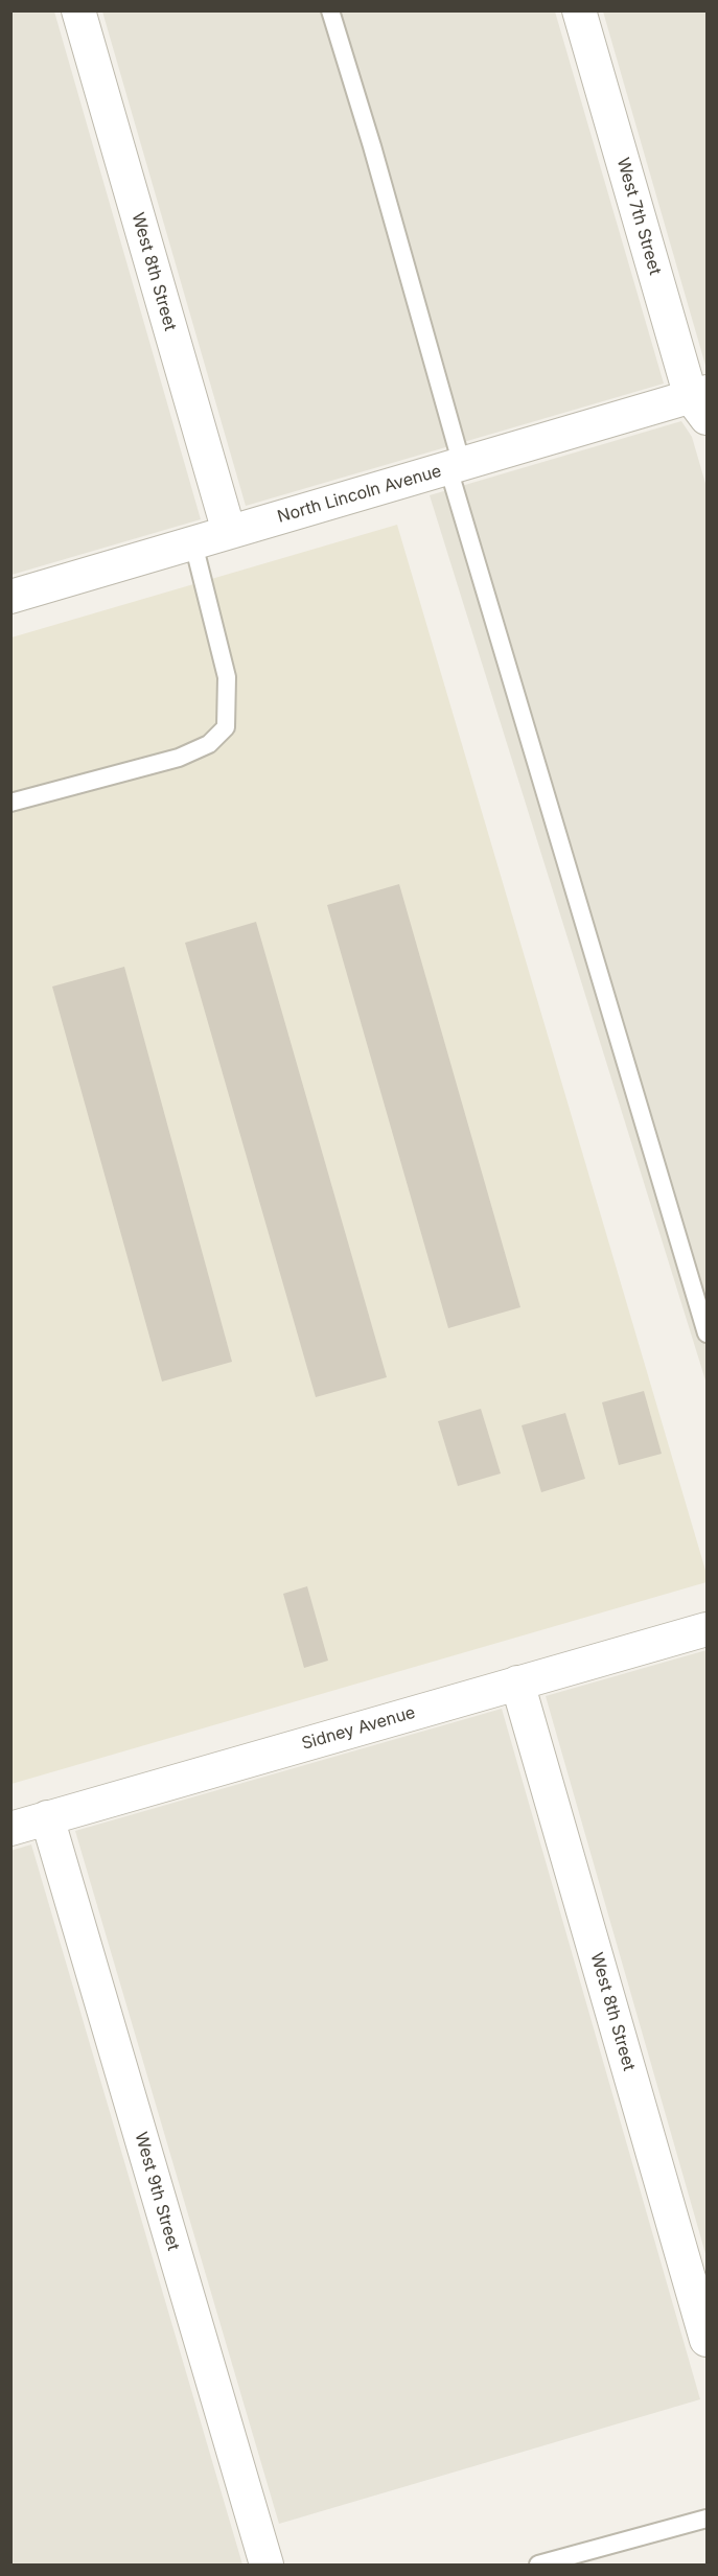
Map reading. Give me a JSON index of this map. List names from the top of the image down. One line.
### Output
{"streets":{"street":["West 7th Street","West 8th Street","North Lincoln Avenue","Sidney Avenue","West 9th Street"]},"crossings":[["West 7th Street","North Lincoln Avenue"],["West 8th Street","North Lincoln Avenue"],["West 8th Street","Sidney Avenue"],["Sidney Avenue","West 9th Street"]]}
